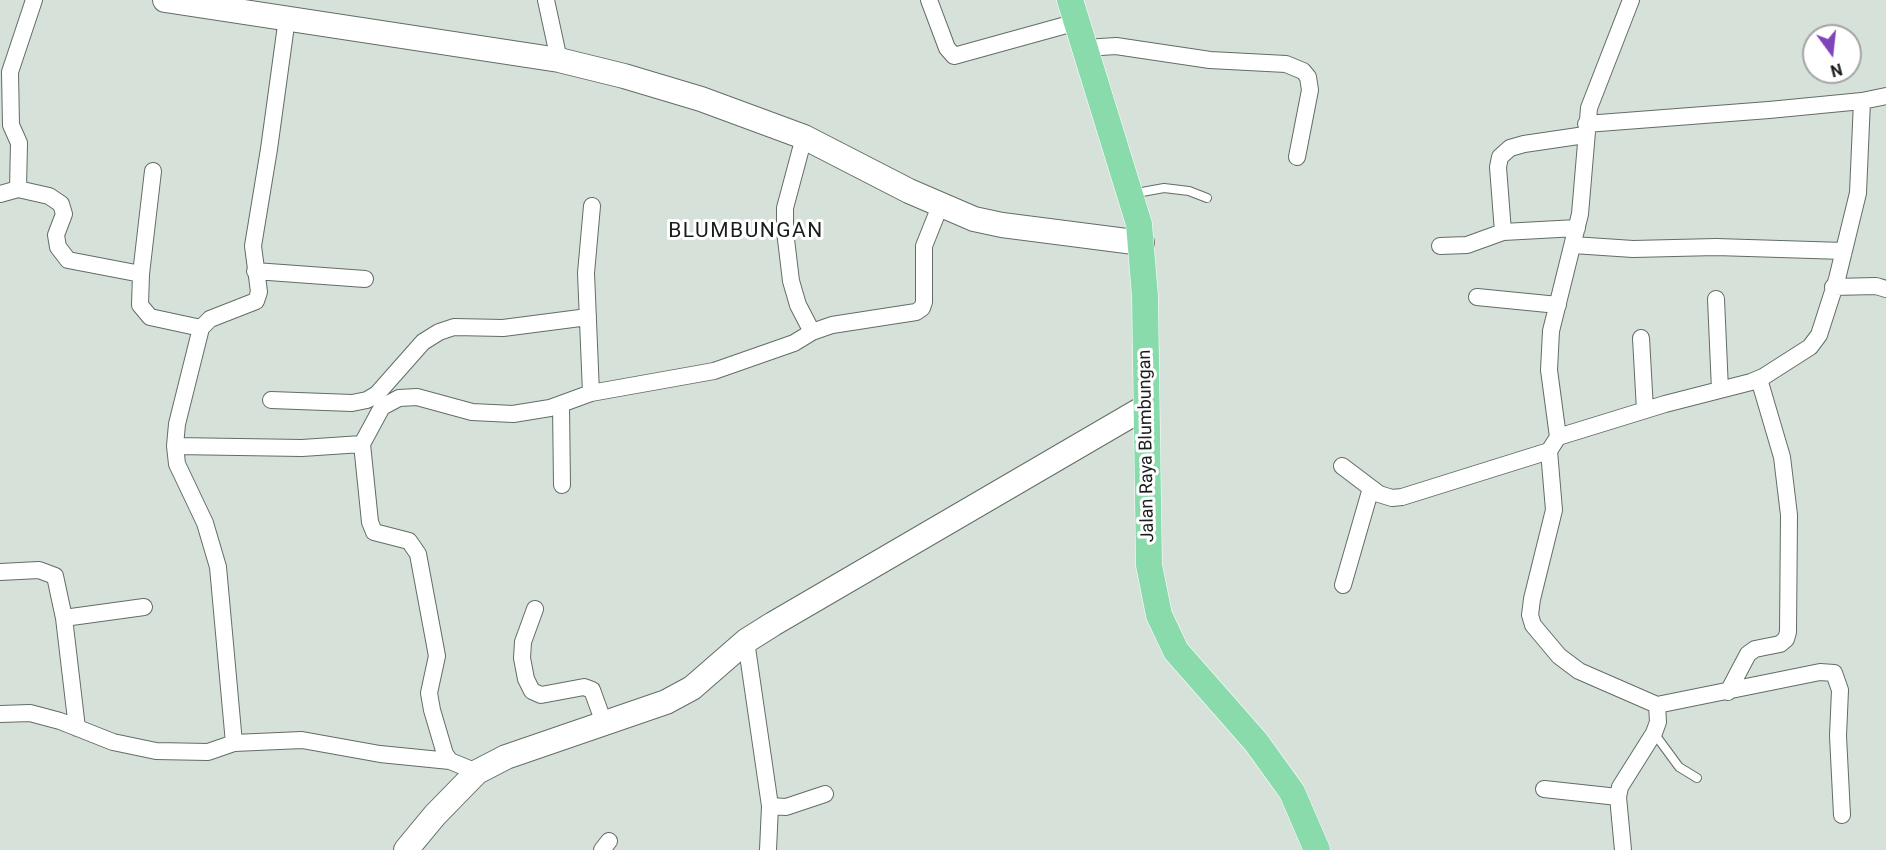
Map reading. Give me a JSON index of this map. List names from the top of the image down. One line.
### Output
{"streets":{"main road":["Jalan Raya Blumbungan"]},"districts":["BLUMBUNGAN"],"north":"bottom"}
